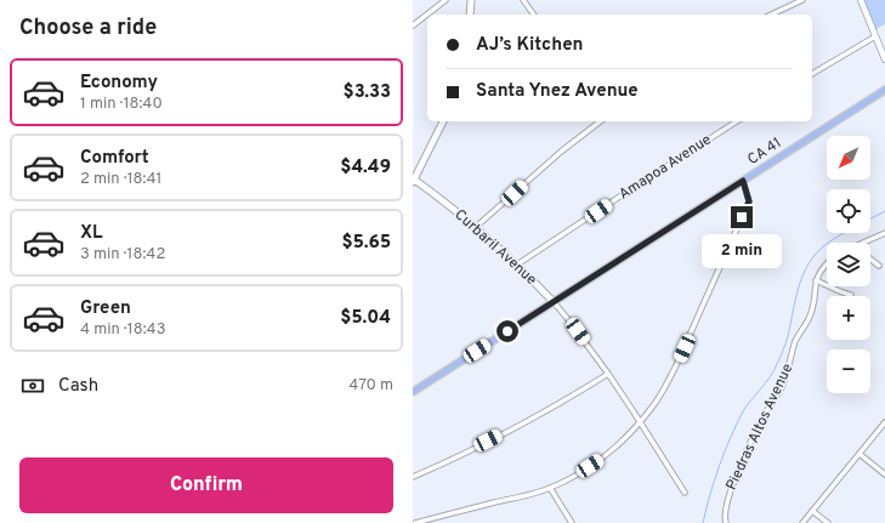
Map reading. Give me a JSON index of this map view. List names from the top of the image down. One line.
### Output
{"streets":{"main road":["CA 41","Curbaril Avenue"],"street":["Amapoa Avenue","Piedras Altos Avenue"]},"crossings":[["CA 41","Curbaril Avenue"],["Amapoa Avenue","Curbaril Avenue"]],"north":"bottom left","page":{"heading":"Choose a ride","banner":["AJ’s Kitchen","Santa Ynez Avenue"],"list":[{"name":"Economy","note":"1 min · 18:40","value":"$3.33"},{"name":"Comfort","note":"2 min · 18:41","value":"$4.49"},{"name":"XL","note":"3 min · 18:42","value":"$5.65"},{"name":"Green","note":"4 min · 18:43","value":"$5.04"}],"map_buttons":["+","−"],"bubble":"2 min","pay":["Cash","470 m"],"buttons":"Confirm"}}
